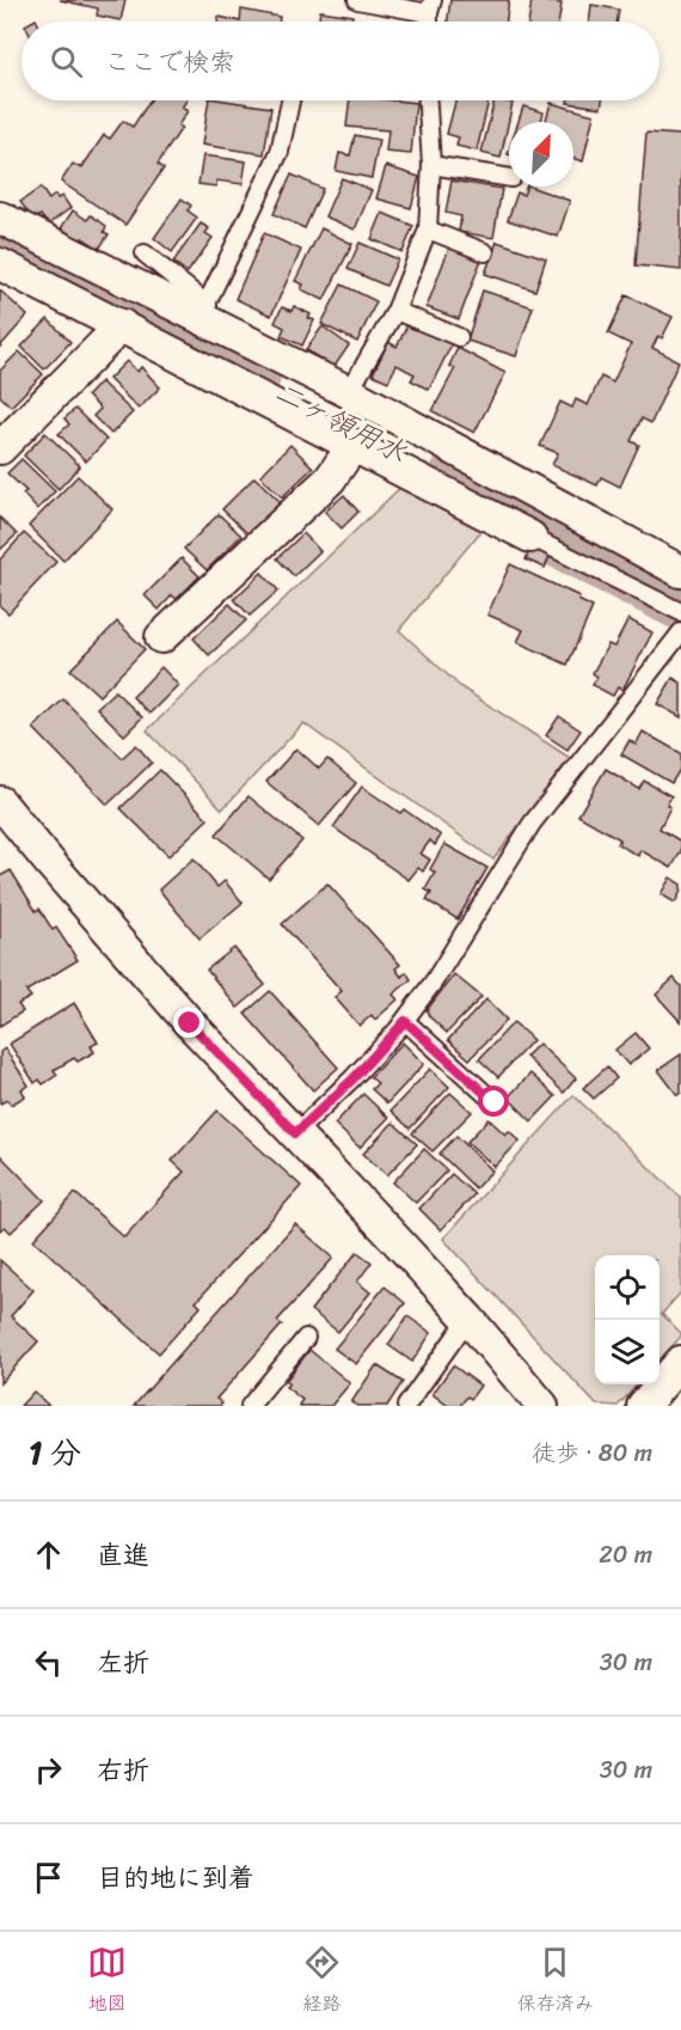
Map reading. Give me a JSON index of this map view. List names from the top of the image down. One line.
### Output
{"water":["二ヶ領用水"],"north":"top right","page":{"search":"ここで検索","heading":["1 分","徒歩 · 80 m"],"list":[["直進","20 m"],["左折","30 m"],["右折","30 m"],"目的地に到着"],"nav":["地図","経路","保存済み"]}}
